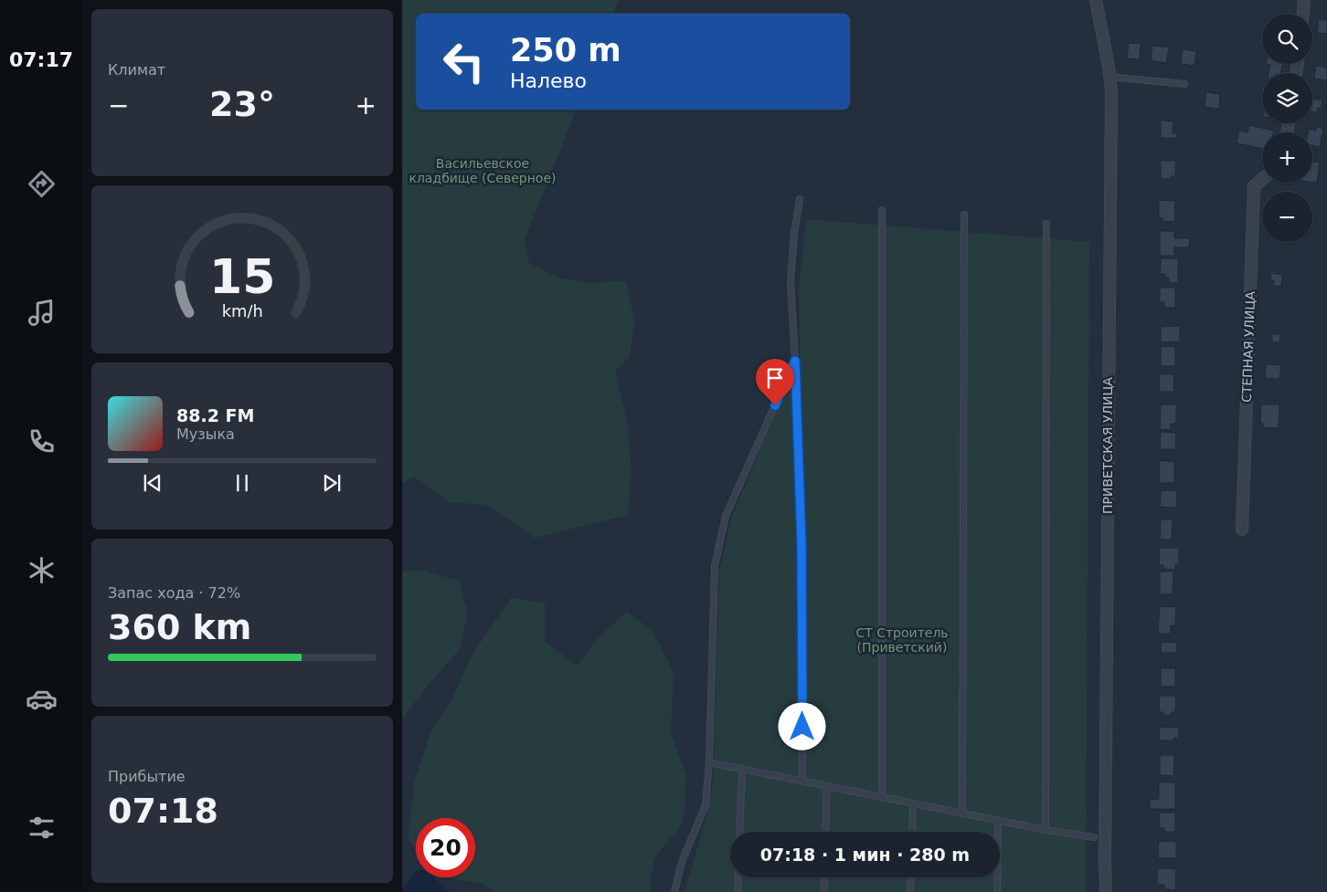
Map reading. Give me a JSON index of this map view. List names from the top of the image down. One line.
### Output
{"streets":{"street":["СТЕПНАЯ УЛИЦА","ПРИВЕТСКАЯ УЛИЦА"]},"parks":["Васильевское кладбище (Северное)","СТ Строитель (Приветский)"],"page":{"tabs":"07:17","tile":["Климат",["Запас хода · 72%","360 km"],["Прибытие","07:18"]],"map_buttons":["+","−"],"turn":["250 m","Налево"],"heat":["−","23°","+"],"song":["88.2 FM","Музыка"],"limit":"20","trip":"07:18 · 1 мин · 280 m","gauge":["15","km/h"]}}
